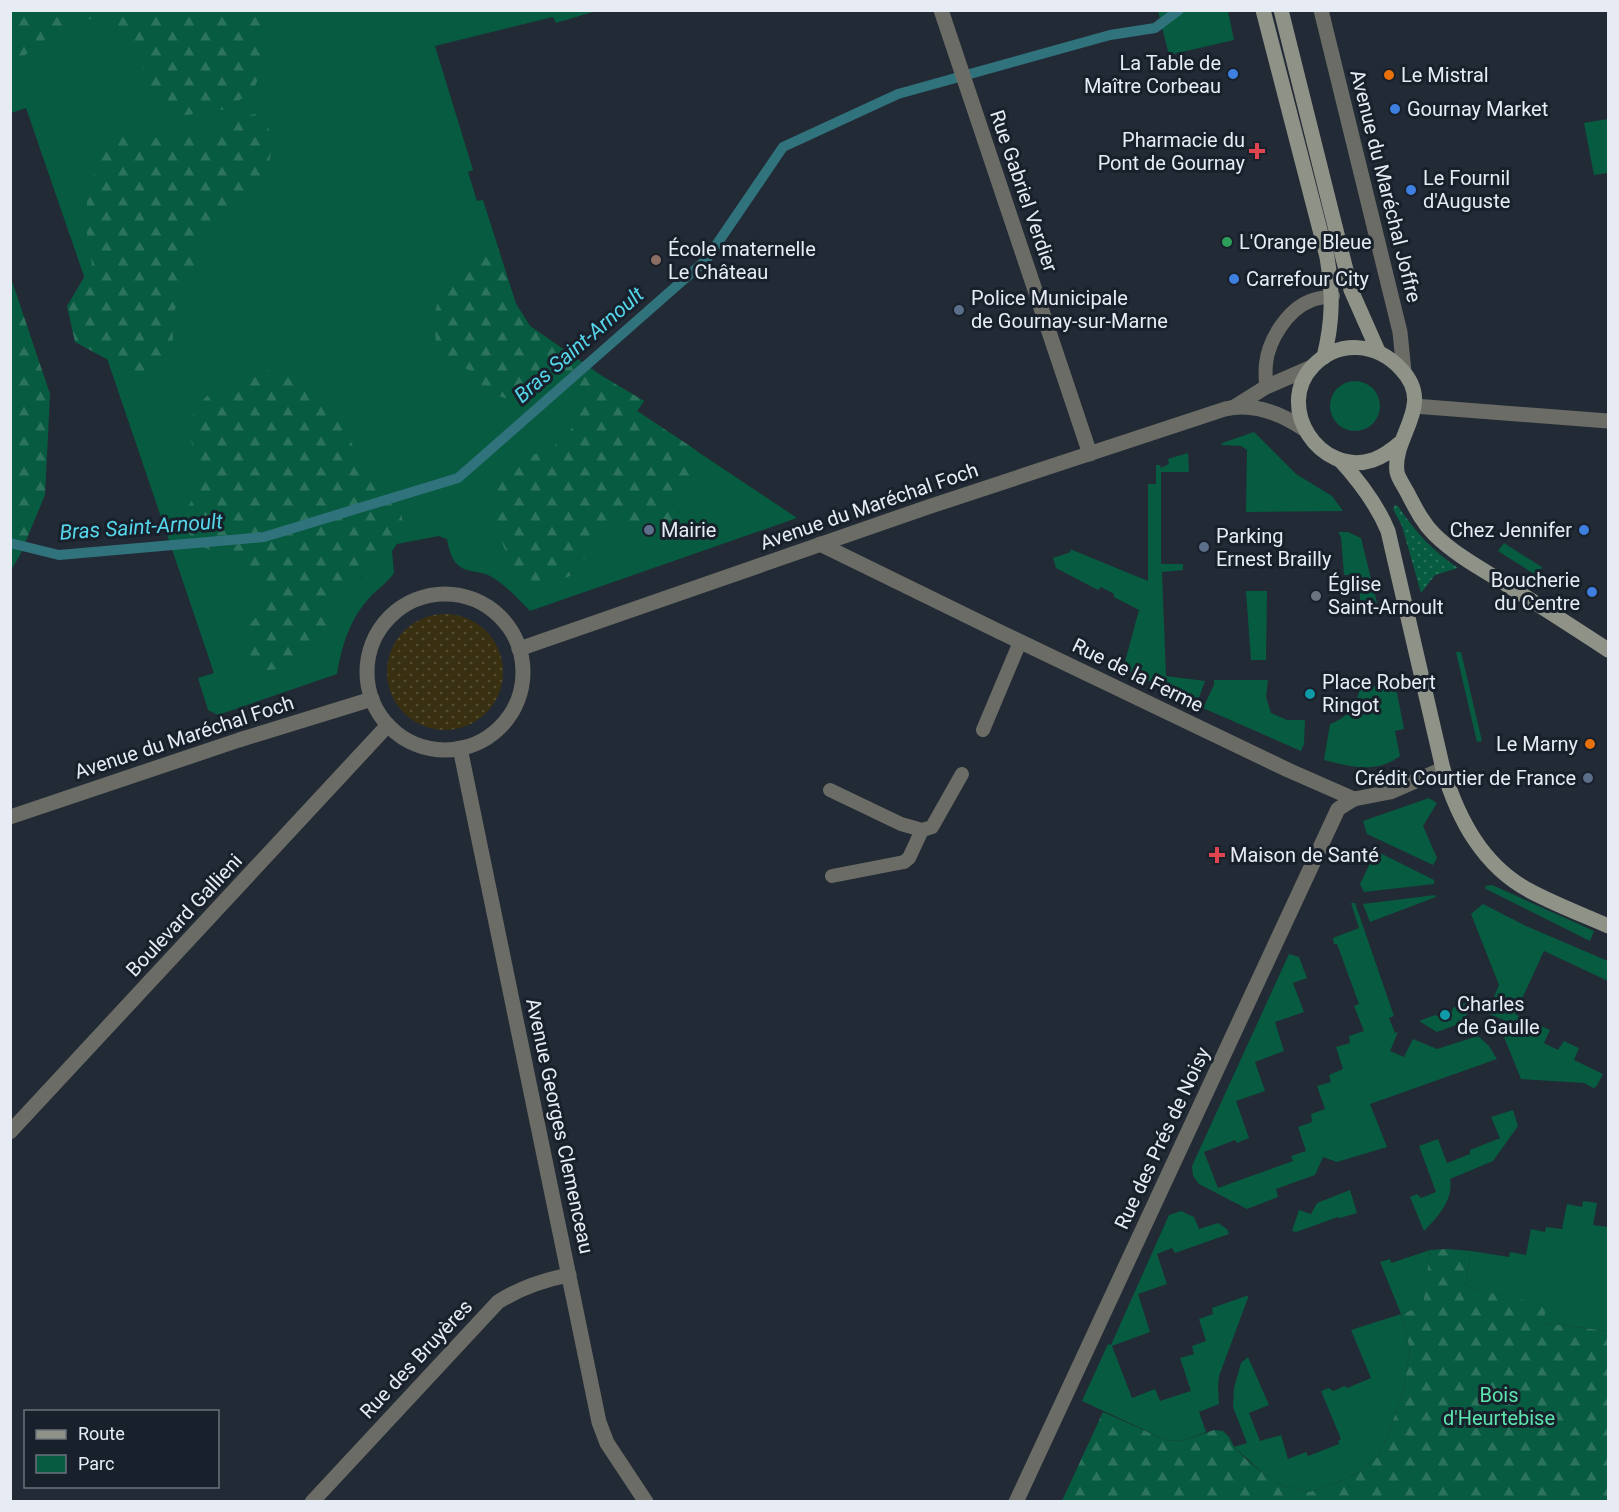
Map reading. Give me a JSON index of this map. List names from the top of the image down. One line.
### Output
{"streets":{"main road":["Avenue du Maréchal Joffre"],"street":["Rue Gabriel Verdier","Avenue du Maréchal Foch","Rue de la Ferme","Boulevard Gallieni","Avenue Georges Clemenceau","Rue des Prés de Noisy","Rue des Bruyères"]},"crossings":[["Avenue du Maréchal Joffre","Avenue du Maréchal Foch"],["Rue Gabriel Verdier","Avenue du Maréchal Foch"],["Avenue du Maréchal Foch","Rue de la Ferme"],["Avenue du Maréchal Foch","Boulevard Gallieni"],["Avenue du Maréchal Foch","Avenue Georges Clemenceau"],["Rue de la Ferme","Rue des Prés de Noisy"],["Boulevard Gallieni","Avenue Georges Clemenceau"],["Avenue Georges Clemenceau","Rue des Bruyères"]],"water":["Bras Saint-Arnoult"],"parks":["Bois d'Heurtebise"],"places":{"other":["La Table de Maître Corbeau","Le Mistral","Gournay Market","Le Fournil d'Auguste","L'Orange Bleue","École maternelle Le Château","Carrefour City","Police Municipale de Gournay-sur-Marne","Mairie","Chez Jennifer","Parking Ernest Brailly","Boucherie du Centre","Église Saint-Arnoult","Place Robert Ringot","Le Marny","Crédit Courtier de France","Charles de Gaulle"],"health":["Pharmacie du Pont de Gournay","Maison de Santé"]},"legend":["Route","Parc"]}
